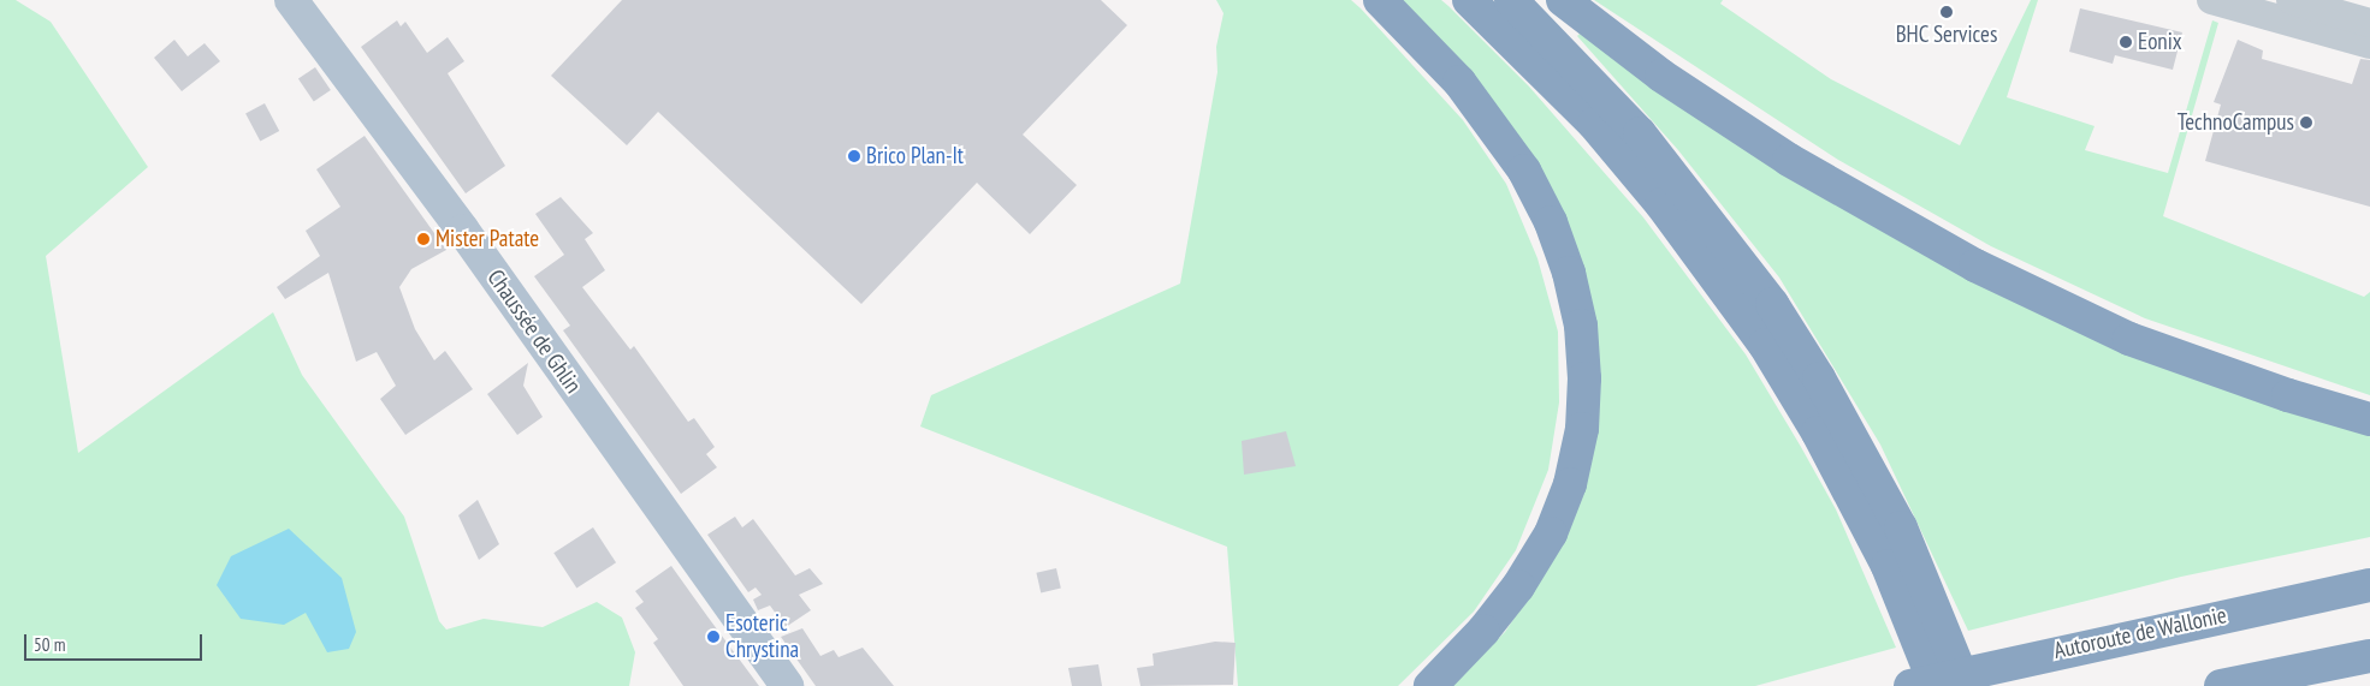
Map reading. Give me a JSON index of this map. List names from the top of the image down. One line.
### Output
{"streets":{"highway":["Autoroute de Wallonie"],"main road":["Chaussée de Ghlin"]},"places":["BHC Services","Eonix","TechnoCampus","Brico Plan-It","Mister Patate","Esoteric Chrystina"],"scale_bar":"50 m"}
